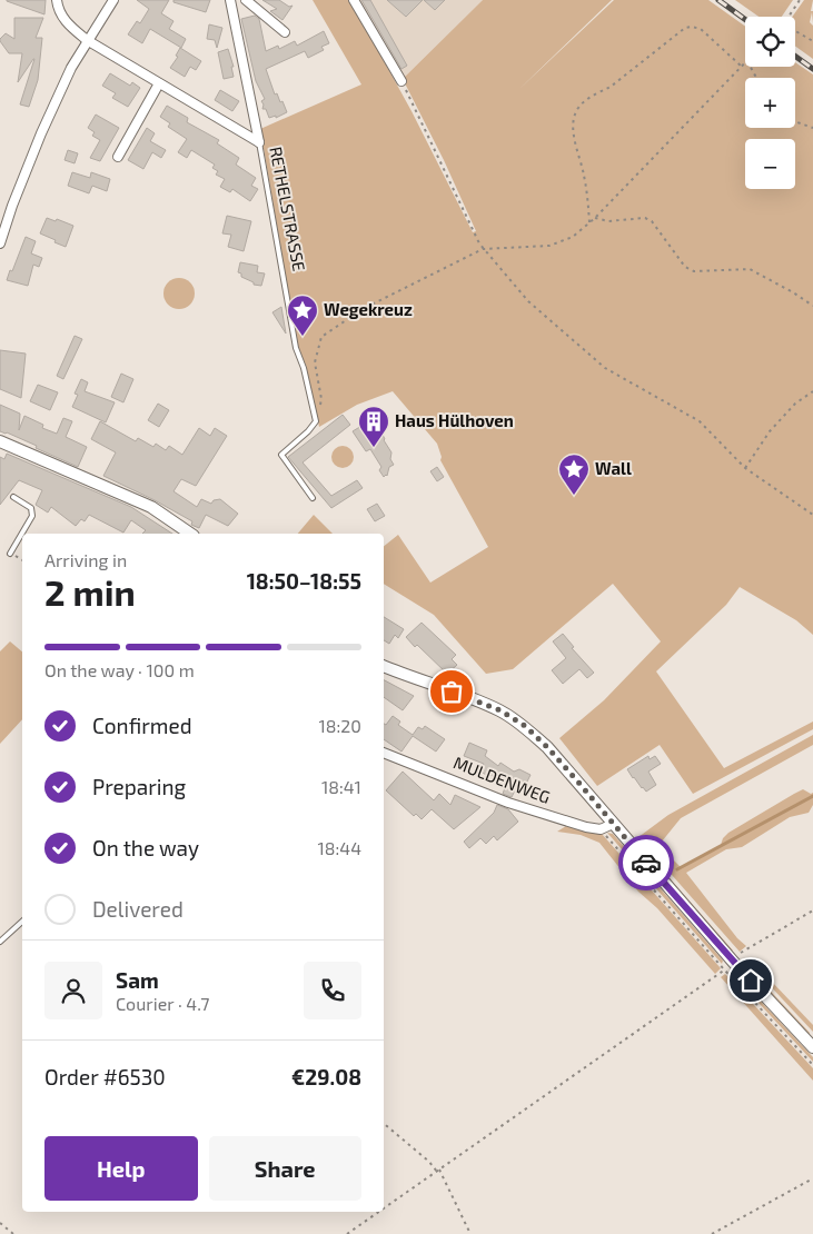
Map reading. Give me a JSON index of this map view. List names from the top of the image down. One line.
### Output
{"streets":{"street":["RETHELSTRASSE","MULDENWEG"]},"places":{"place":["Wegekreuz","Wall"],"building":["Haus Hülhoven"]},"page":{"map_buttons":["+","−"],"heading":["2 min","Arriving in","18:50–18:55"],"panel":["Sam","Courier · 4.7","Order #6530","€29.08"],"bar":"On the way · 100 m","list":[["Confirmed","18:20"],["Preparing","18:41"],["On the way","18:44"],"Delivered"],"buttons":["Help","Share"]}}
